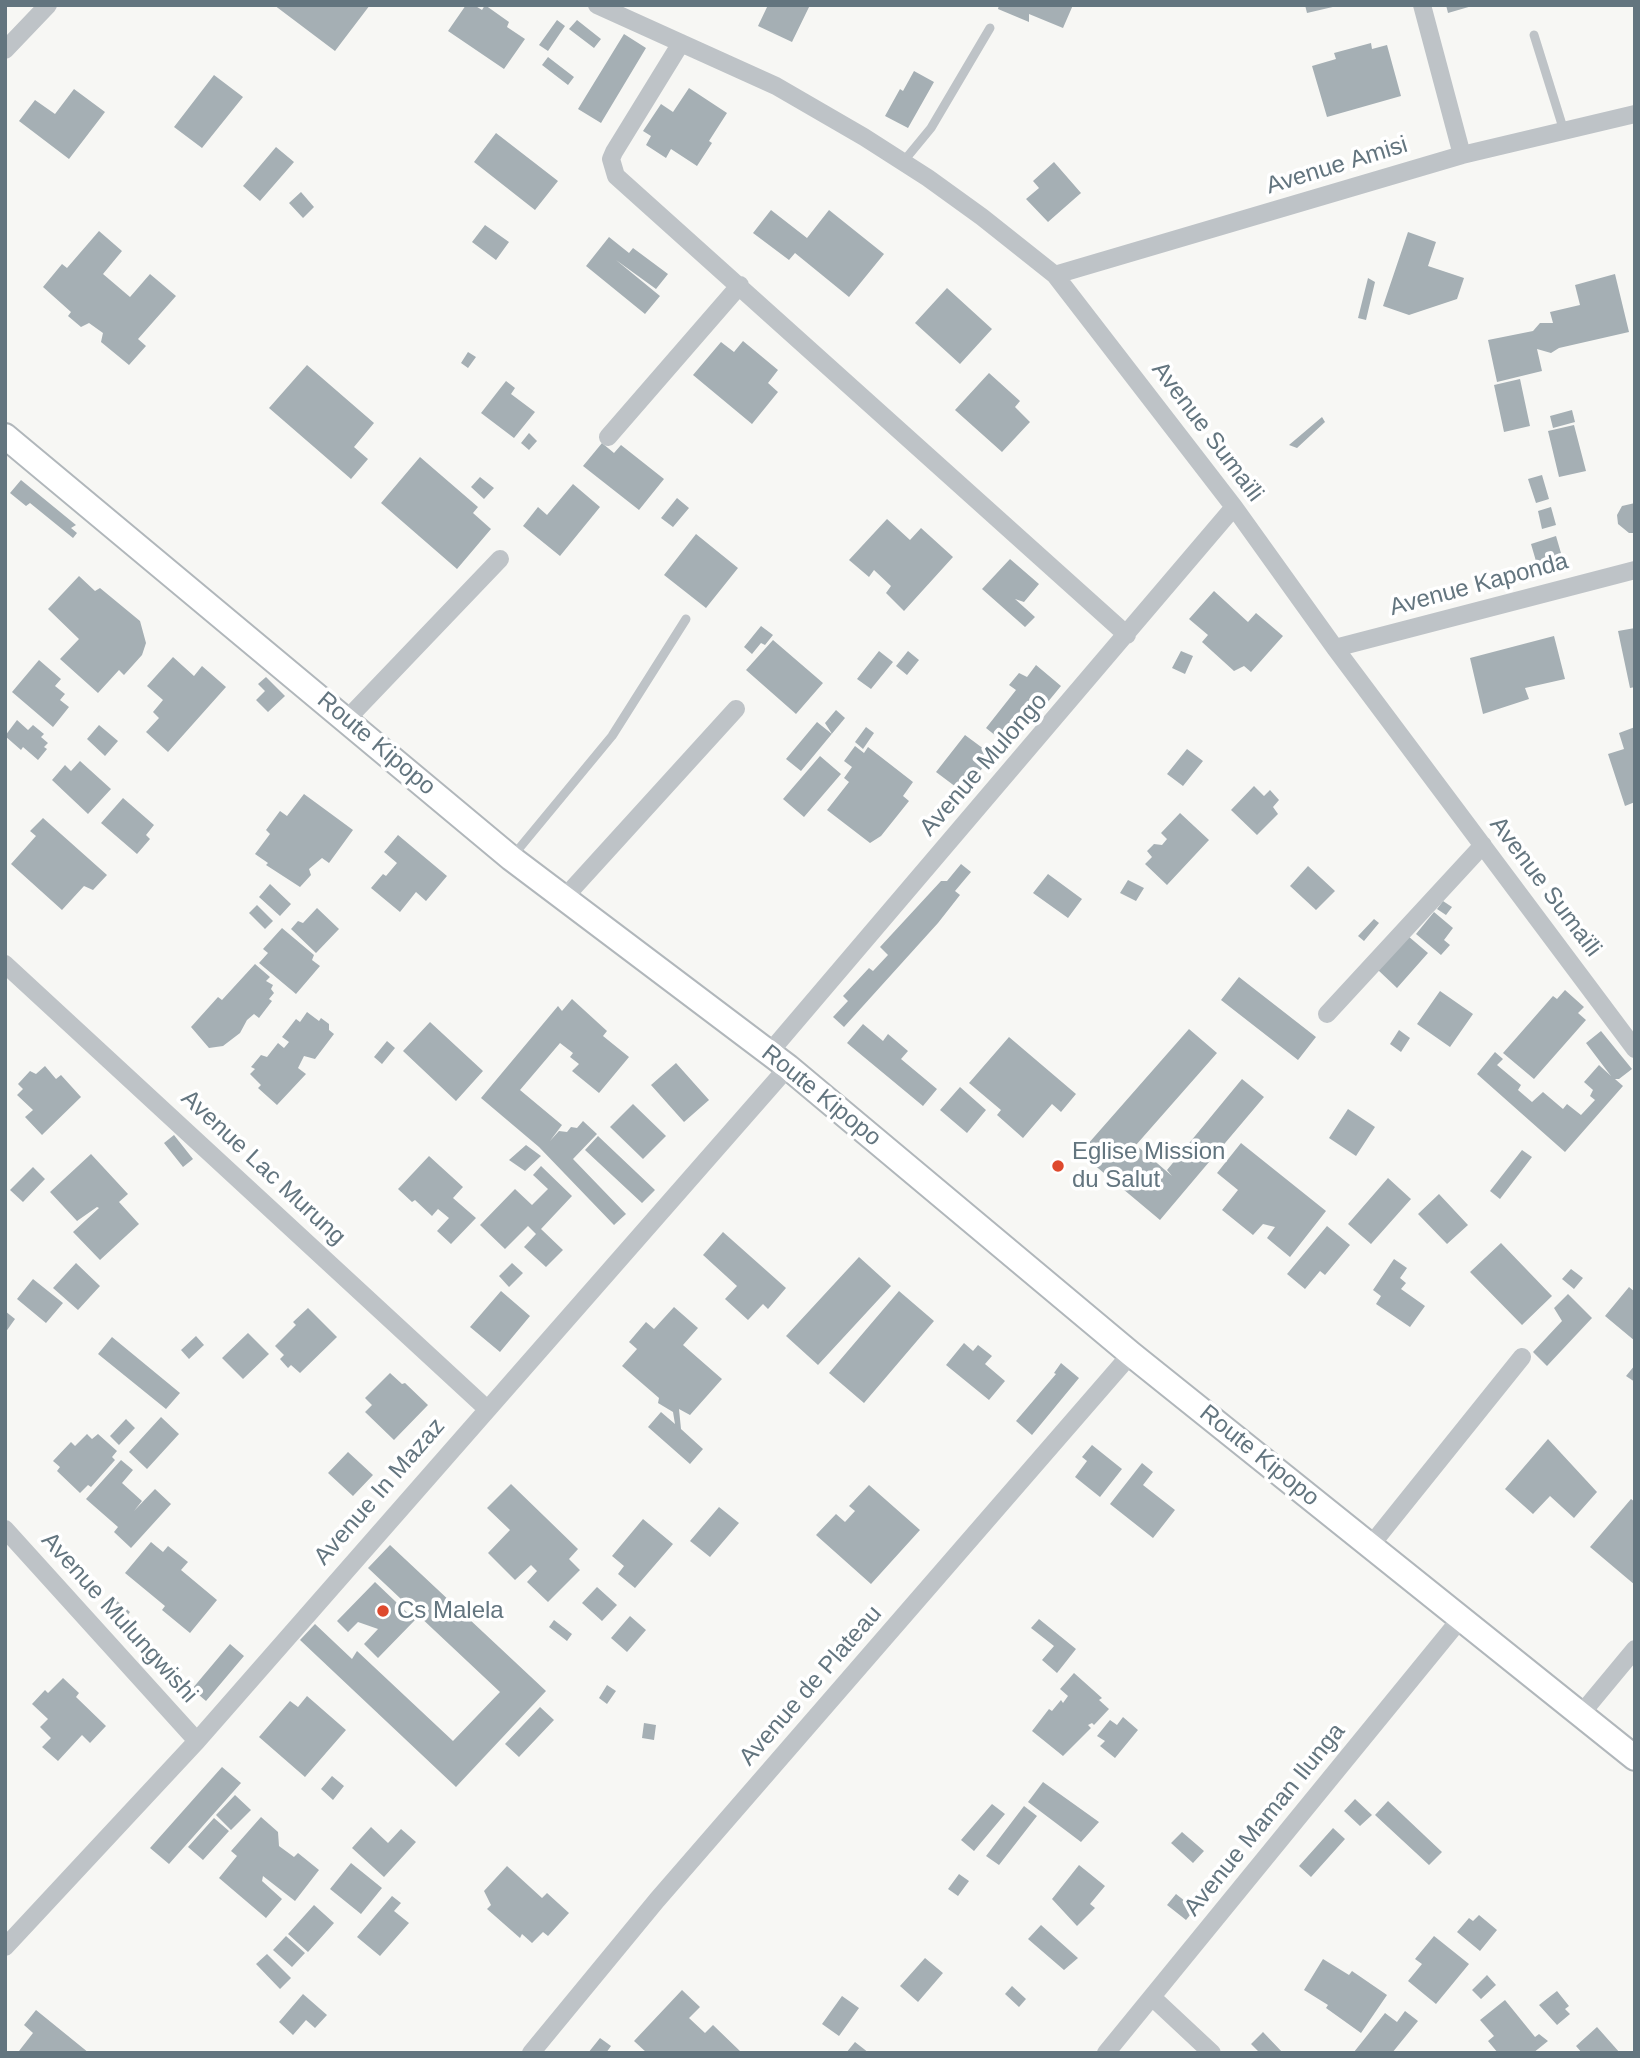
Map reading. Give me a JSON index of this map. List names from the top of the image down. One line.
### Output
{"streets":{"main road":["Route Kipopo"],"street":["Avenue Amisi","Avenue Sumaïli","Avenue Kaponda","Avenue Mulongo","Avenue Lac Murung","Avenue In Mazaz","Avenue Mulungwishi","Avenue de Plateau","Avenue Maman Ilunga"]},"crossings":[["Avenue Amisi","Avenue Sumaïli"],["Avenue Sumaïli","Avenue Kaponda"],["Avenue Sumaïli","Avenue Mulongo"],["Route Kipopo","Avenue Mulongo"],["Route Kipopo","Avenue In Mazaz"],["Route Kipopo","Avenue de Plateau"],["Route Kipopo","Avenue Maman Ilunga"],["Avenue Mulongo","Avenue In Mazaz"],["Avenue Lac Murung","Avenue In Mazaz"],["Avenue In Mazaz","Avenue Mulungwishi"]],"places":["Eglise Mission du Salut","Cs Malela"]}
